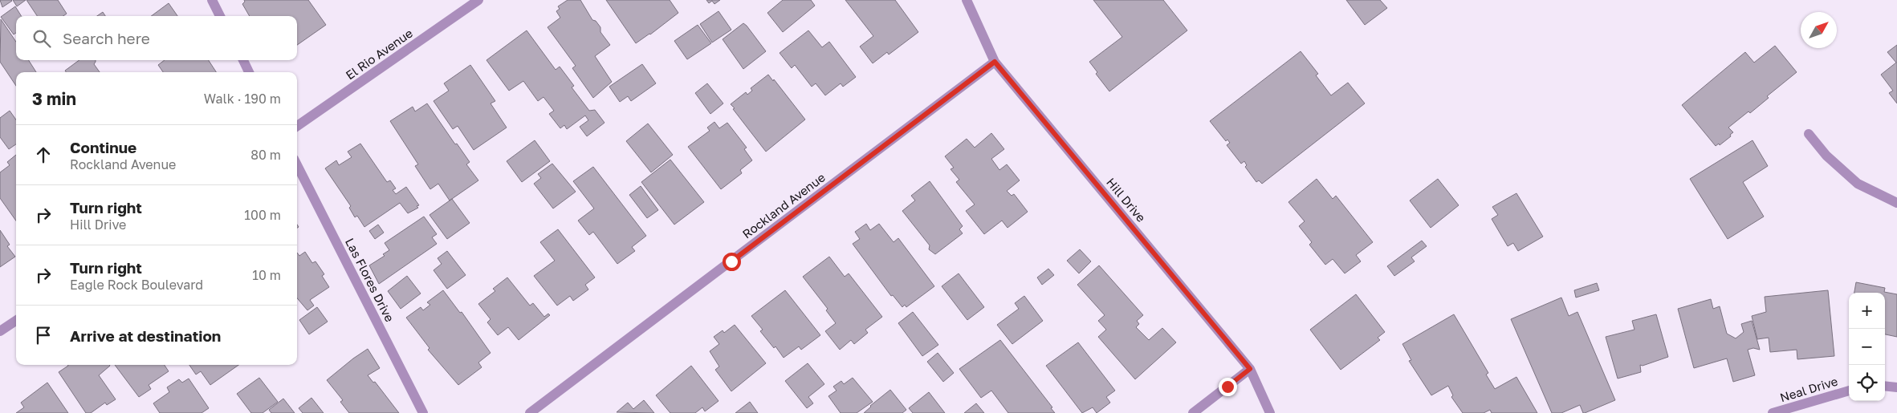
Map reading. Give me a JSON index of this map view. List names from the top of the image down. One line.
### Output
{"streets":{"street":["El Rio Avenue","Hill Drive","Rockland Avenue","Las Flores Drive","Neal Drive"]},"crossings":[["Hill Drive","Rockland Avenue"]],"north":"top right","page":{"search":"Search here","heading":["3 min","Walk · 190 m"],"list":[["Continue","Rockland Avenue","80 m"],["Turn right","Hill Drive","100 m"],["Turn right","Eagle Rock Boulevard","10 m"],"Arrive at destination"],"map_buttons":["+","−"]}}
